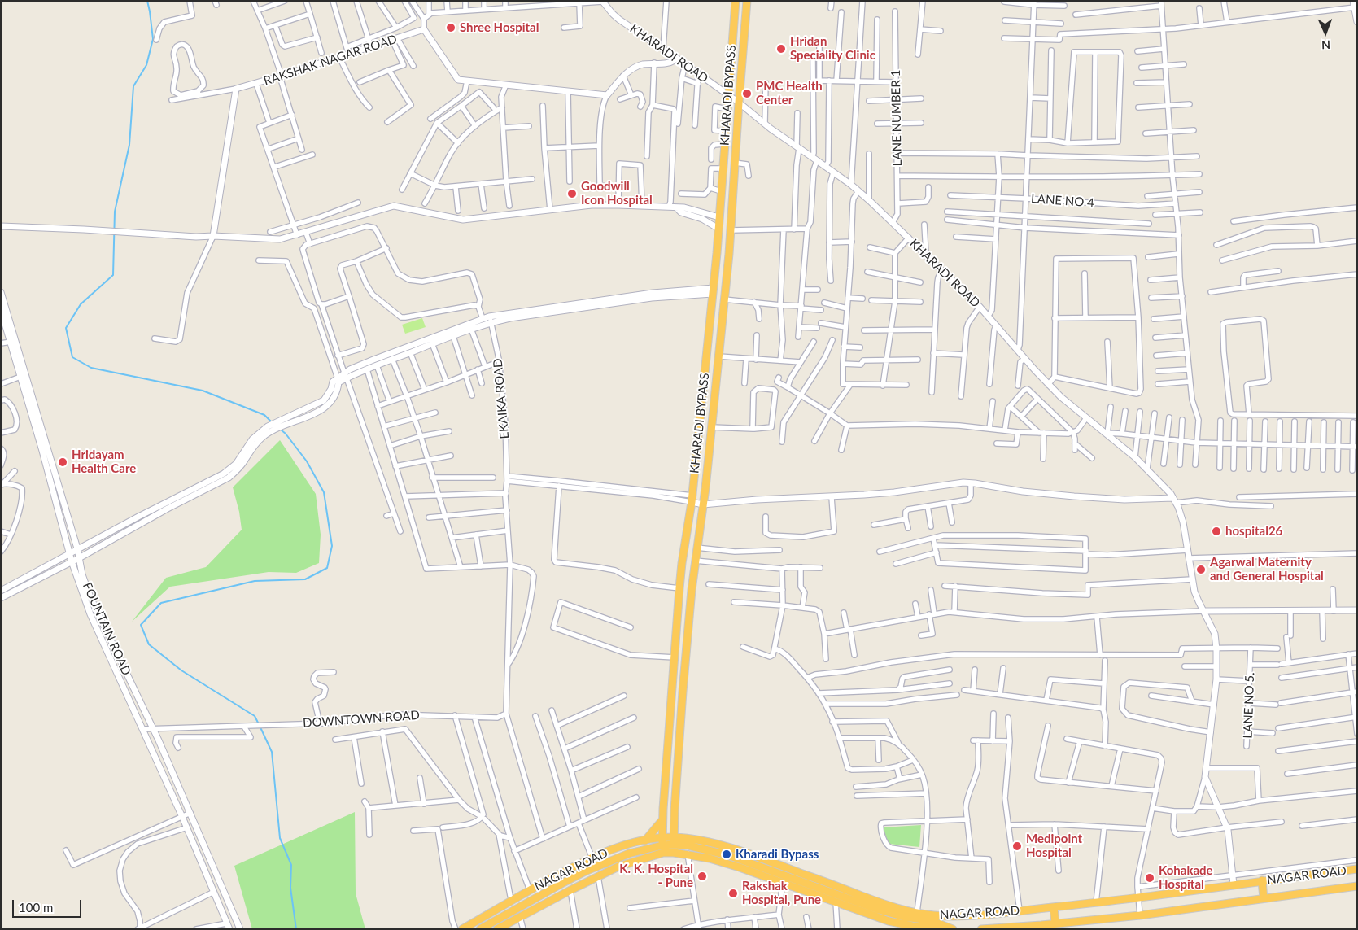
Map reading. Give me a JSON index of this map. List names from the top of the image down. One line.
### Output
{"streets":{"highway":["KHARADI BYPASS","NAGAR ROAD"],"street":["KHARADI ROAD","RAKSHAK NAGAR ROAD","LANE NUMBER 1","LANE NO 4","EKAIKA ROAD","FOUNTAIN ROAD","LANE NO 5.","DOWNTOWN ROAD"]},"crossings":[["KHARADI ROAD","KHARADI BYPASS"],["KHARADI ROAD","LANE NUMBER 1"],["KHARADI BYPASS","NAGAR ROAD"],["FOUNTAIN ROAD","DOWNTOWN ROAD"]],"places":["Shree Hospital","Hridan Speciality Clinic","PMC Health Center","Goodwill Icon Hospital","Hridayam Health Care","hospital26","Agarwal Maternity and General Hospital","Medipoint Hospital","Kharadi Bypass","K. K. Hospital - Pune","Kohakade Hospital","Rakshak Hospital, Pune"],"scale_bar":"100 m","north":"bottom"}
